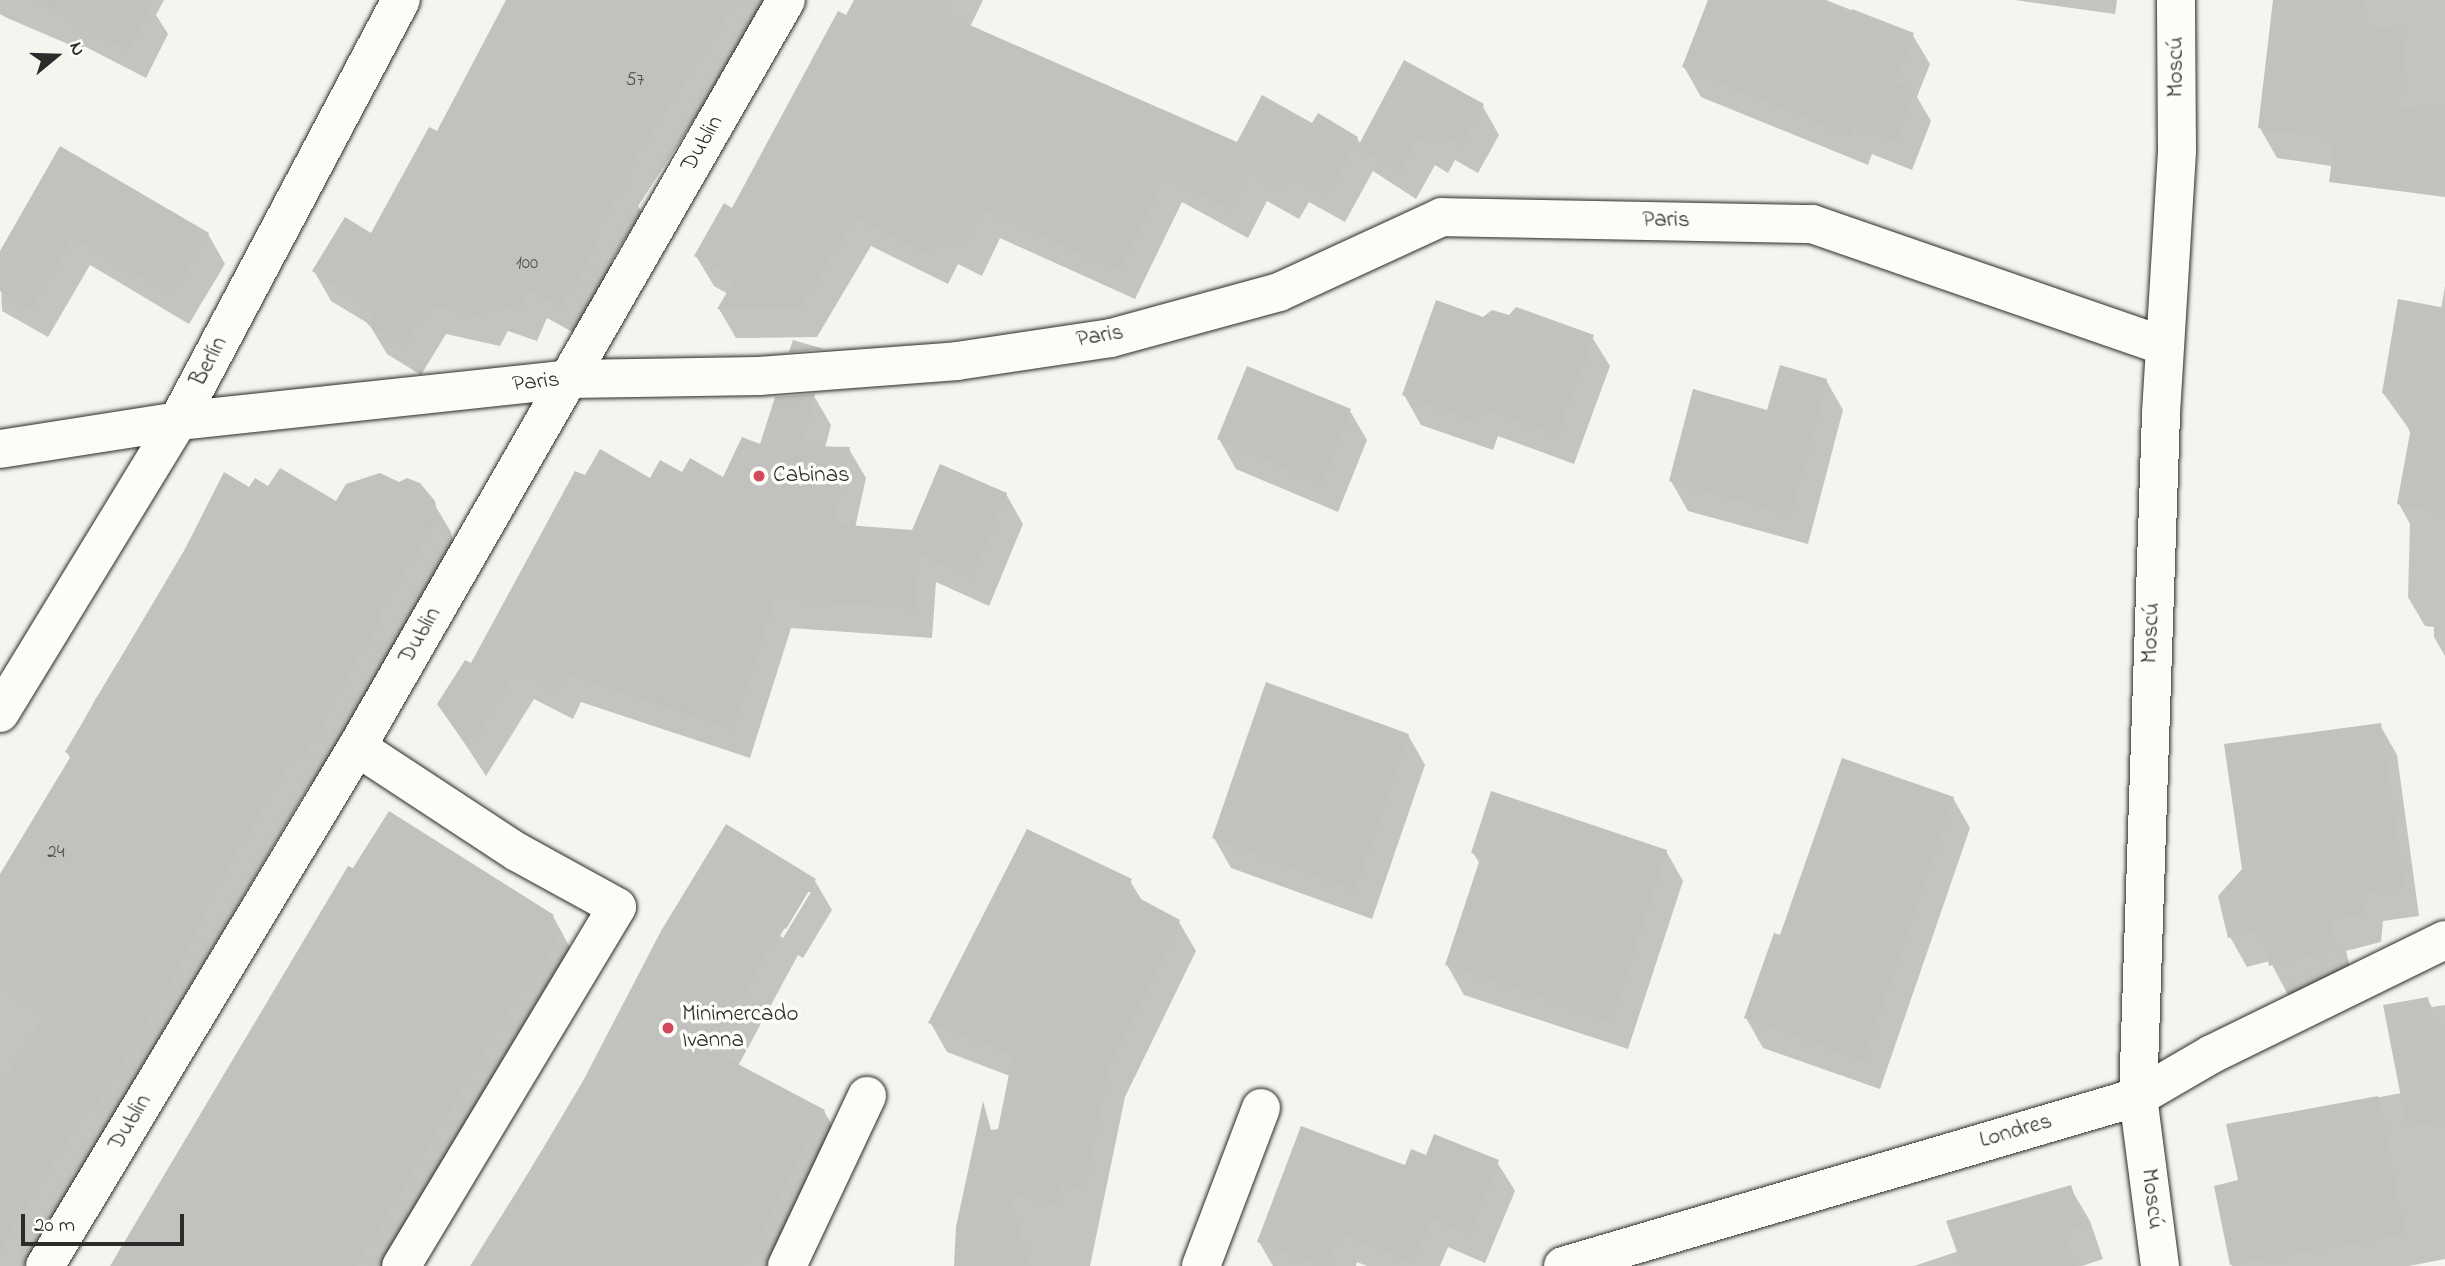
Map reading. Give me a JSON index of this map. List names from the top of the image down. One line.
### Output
{"streets":{"street":["Moscú","Dublin","Paris","Berlín","Londres"]},"crossings":[["Moscú","Paris"],["Moscú","Londres"],["Dublin","Paris"],["Paris","Berlín"]],"places":["Cabinas","Minimercado Ivanna"],"house_numbers":["57","100","24"],"scale_bar":"20 m","north":"right"}
